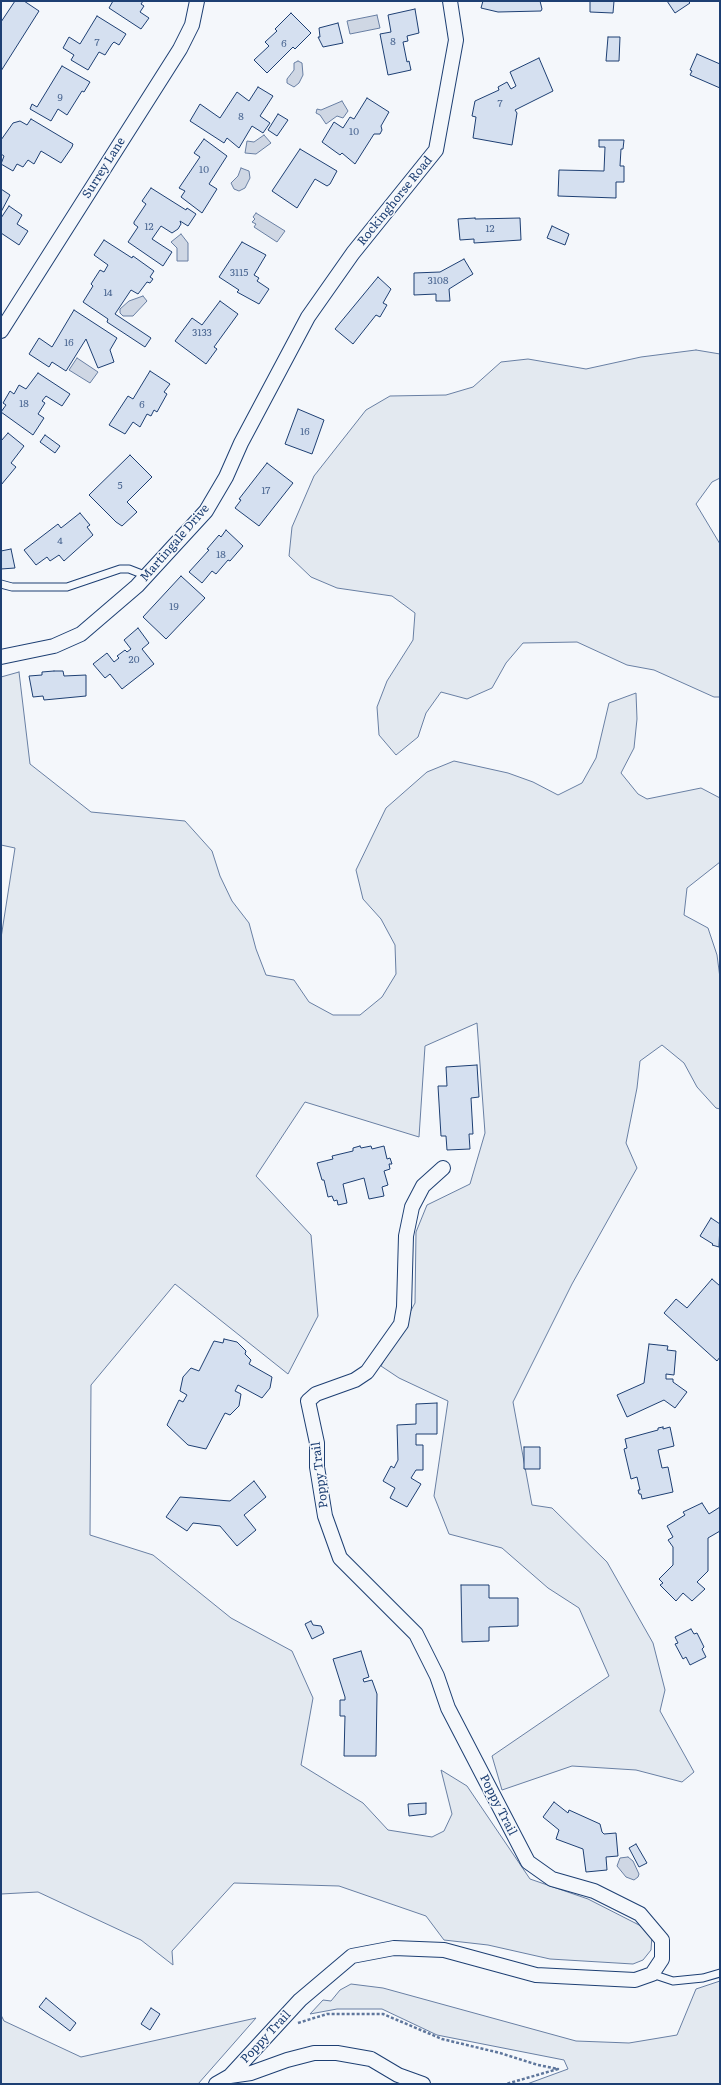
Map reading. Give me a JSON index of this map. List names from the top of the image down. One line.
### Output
{"streets":{"street":["Surrey Lane","Rockinghorse Road","Martingale Drive","Poppy Trail"]},"crossings":[["Rockinghorse Road","Martingale Drive"]],"house_numbers":["8","7","6","9","7","8","10","10","12","12","3115","3108","14","3133","16","18","6","16","5","17","4","18","19","20"]}
